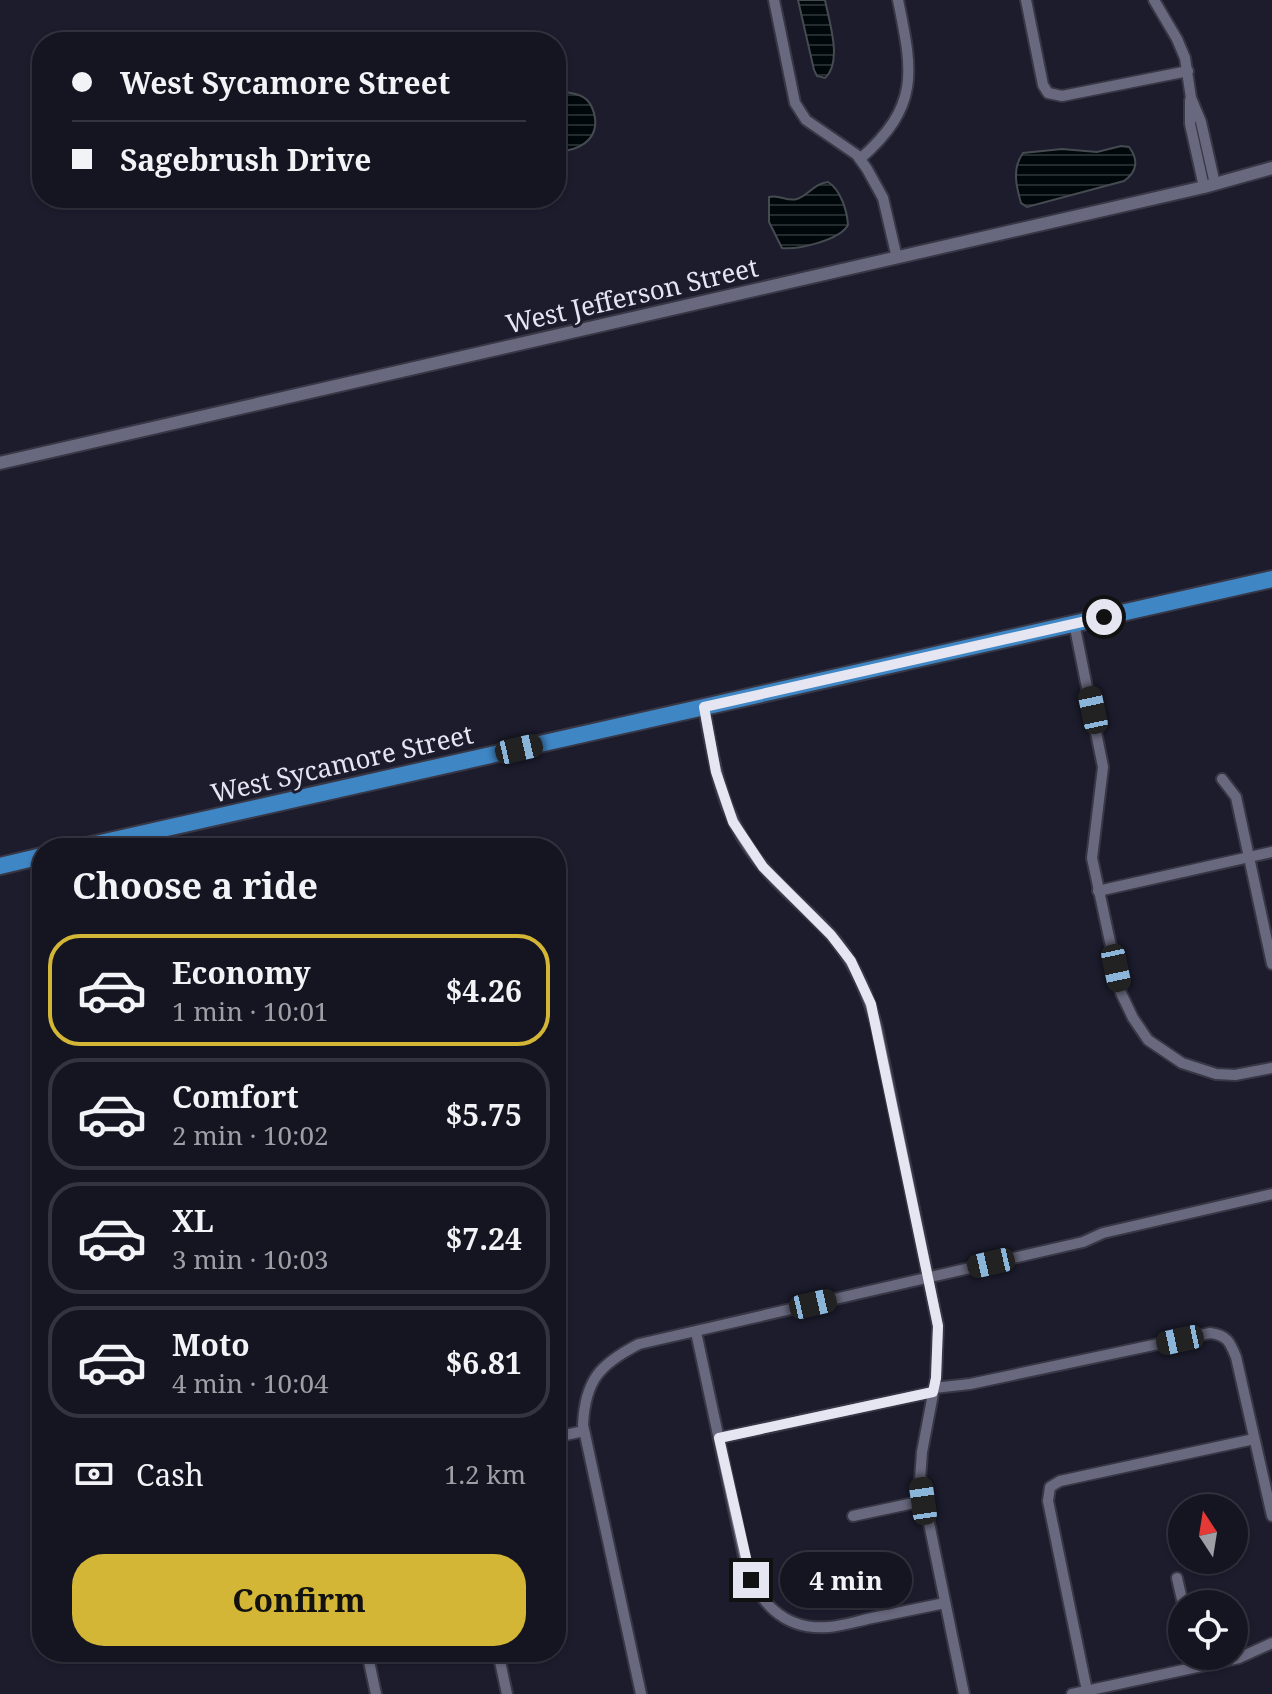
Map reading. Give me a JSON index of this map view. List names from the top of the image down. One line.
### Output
{"streets":{"main road":["West Sycamore Street"],"street":["West Jefferson Street"]},"north":"top","page":{"banner":["West Sycamore Street","Sagebrush Drive"],"heading":"Choose a ride","list":[{"name":"Economy","note":"1 min · 10:01","value":"$4.26"},{"name":"Comfort","note":"2 min · 10:02","value":"$5.75"},{"name":"XL","note":"3 min · 10:03","value":"$7.24"},{"name":"Moto","note":"4 min · 10:04","value":"$6.81"}],"pay":["Cash","1.2 km"],"buttons":"Confirm","bubble":"4 min"}}
